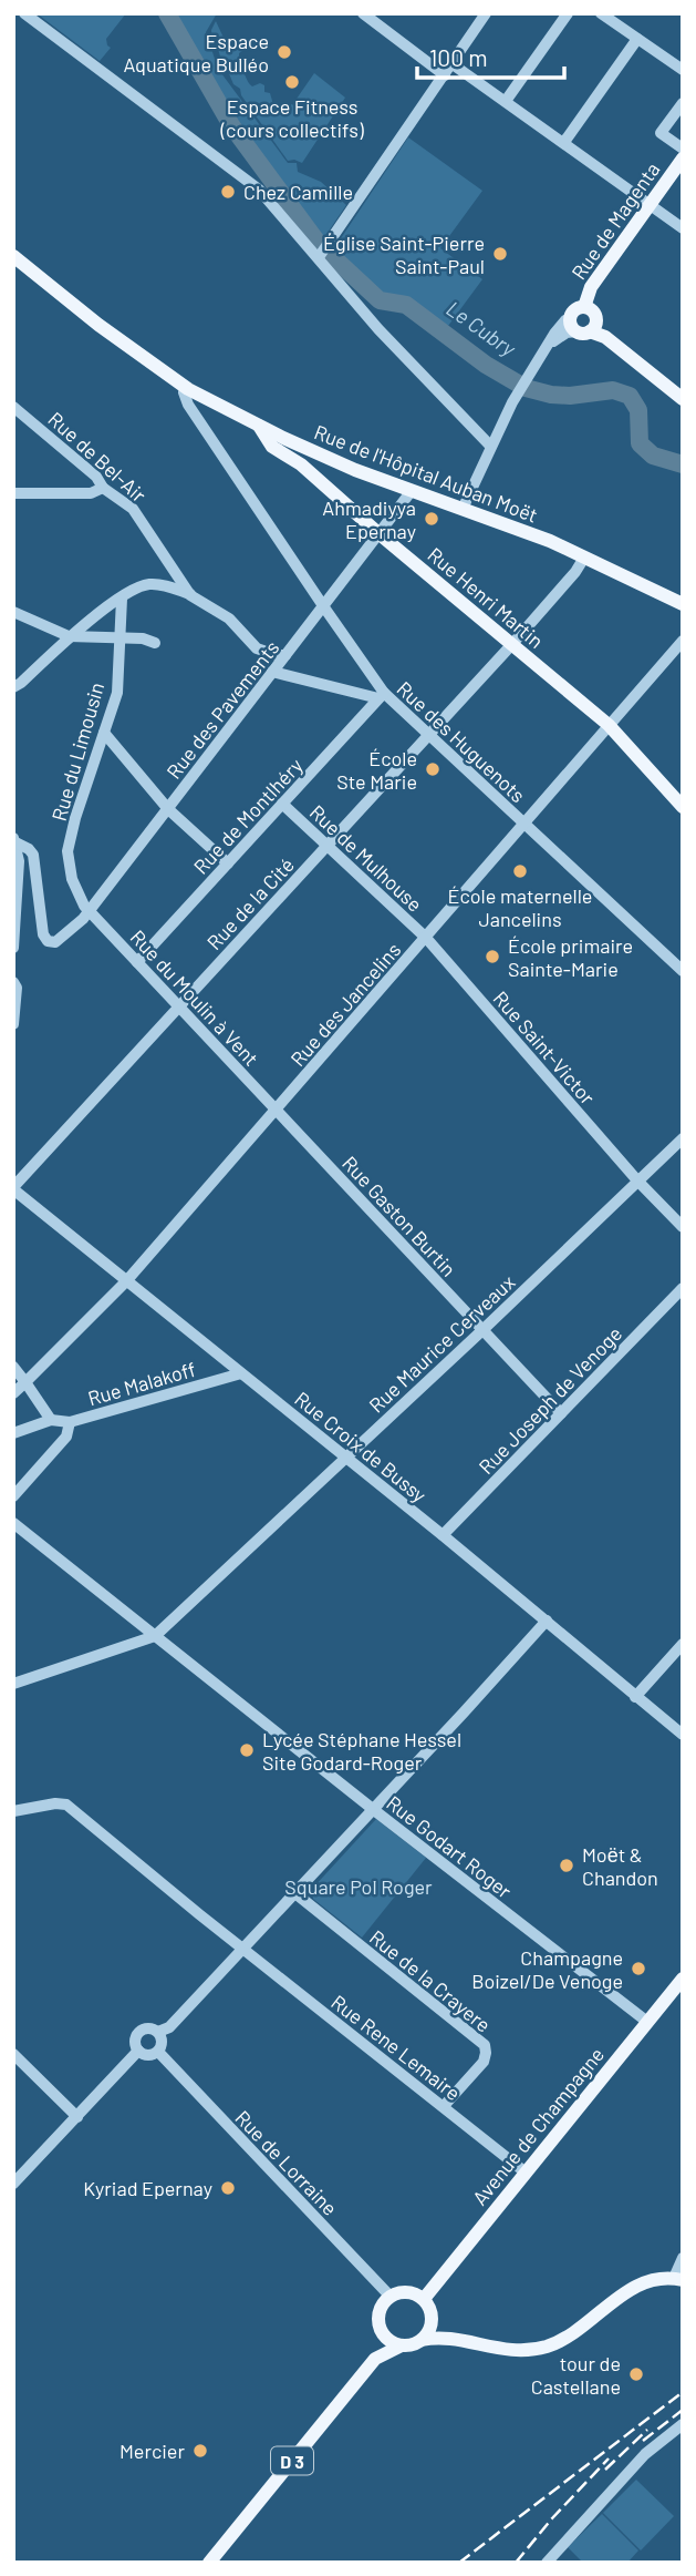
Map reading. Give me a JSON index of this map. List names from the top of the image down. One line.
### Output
{"streets":{"main road":["Rue de Magenta","Rue de l'Hôpital Auban Moët","Rue Henri Martin","Avenue de Champagne","D 3"],"street":["Rue de Bel-Air","Rue des Pavements","Rue des Huguenots","Rue du Limousin","Rue de Montlhéry","Rue de Mulhouse","Rue de la Cité","Rue du Moulin à Vent","Rue des Jancelins","Rue Saint-Victor","Rue Gaston Burtin","Rue Maurice Cerveaux","Rue Malakoff","Rue Joseph de Venoge","Rue Croix de Bussy","Rue Godart Roger","Rue de la Crayere","Rue Rene Lemaire","Rue de Lorraine"]},"crossings":[["Rue de Bel-Air","Rue des Pavements"],["Rue de l'Hôpital Auban Moët","Rue Henri Martin"],["Rue de l'Hôpital Auban Moët","Rue des Pavements"],["Rue de l'Hôpital Auban Moët","Rue des Huguenots"],["Rue de l'Hôpital Auban Moët","Rue de la Cité"],["Rue Henri Martin","Rue des Pavements"],["Rue Henri Martin","Rue de la Cité"],["Rue Henri Martin","Rue des Jancelins"],["Rue des Pavements","Rue des Huguenots"],["Rue des Pavements","Rue du Limousin"],["Rue des Pavements","Rue du Moulin à Vent"],["Rue des Huguenots","Rue de Montlhéry"],["Rue des Huguenots","Rue de la Cité"],["Rue des Huguenots","Rue des Jancelins"],["Rue du Limousin","Rue du Moulin à Vent"],["Rue de Montlhéry","Rue de Mulhouse"],["Rue de Montlhéry","Rue du Moulin à Vent"],["Rue de Mulhouse","Rue de la Cité"],["Rue de Mulhouse","Rue des Jancelins"],["Rue de Mulhouse","Rue Saint-Victor"],["Rue de la Cité","Rue du Moulin à Vent"],["Rue de la Cité","Rue Croix de Bussy"],["Rue du Moulin à Vent","Rue des Jancelins"],["Rue du Moulin à Vent","Rue Gaston Burtin"],["Rue des Jancelins","Rue Saint-Victor"],["Rue des Jancelins","Rue Gaston Burtin"],["Rue des Jancelins","Rue Croix de Bussy"],["Rue Saint-Victor","Rue Maurice Cerveaux"],["Rue Gaston Burtin","Rue Maurice Cerveaux"],["Rue Gaston Burtin","Rue Joseph de Venoge"],["Rue Maurice Cerveaux","Rue Croix de Bussy"],["Rue Maurice Cerveaux","Rue Godart Roger"],["Rue Malakoff","Rue Croix de Bussy"],["Rue Joseph de Venoge","Rue Croix de Bussy"],["Rue Godart Roger","Avenue de Champagne"],["Rue de la Crayere","Rue Rene Lemaire"],["Rue Rene Lemaire","Avenue de Champagne"],["Avenue de Champagne","Rue de Lorraine"],["Avenue de Champagne","D 3"],["Rue de Lorraine","D 3"]],"water":["Le Cubry"],"parks":["Square Pol Roger"],"places":["Espace Aquatique Bulléo","Espace Fitness (cours collectifs)","Chez Camille","Église Saint-Pierre Saint-Paul","Ahmadiyya Epernay","École Ste Marie","École maternelle Jancelins","École primaire Sainte-Marie","Lycée Stéphane Hessel Site Godard-Roger","Moёt & Chandon","Champagne Boizel/De Venoge","Kyriad Epernay","tour de Castellane","Mercier"],"scale_bar":"100 m"}
